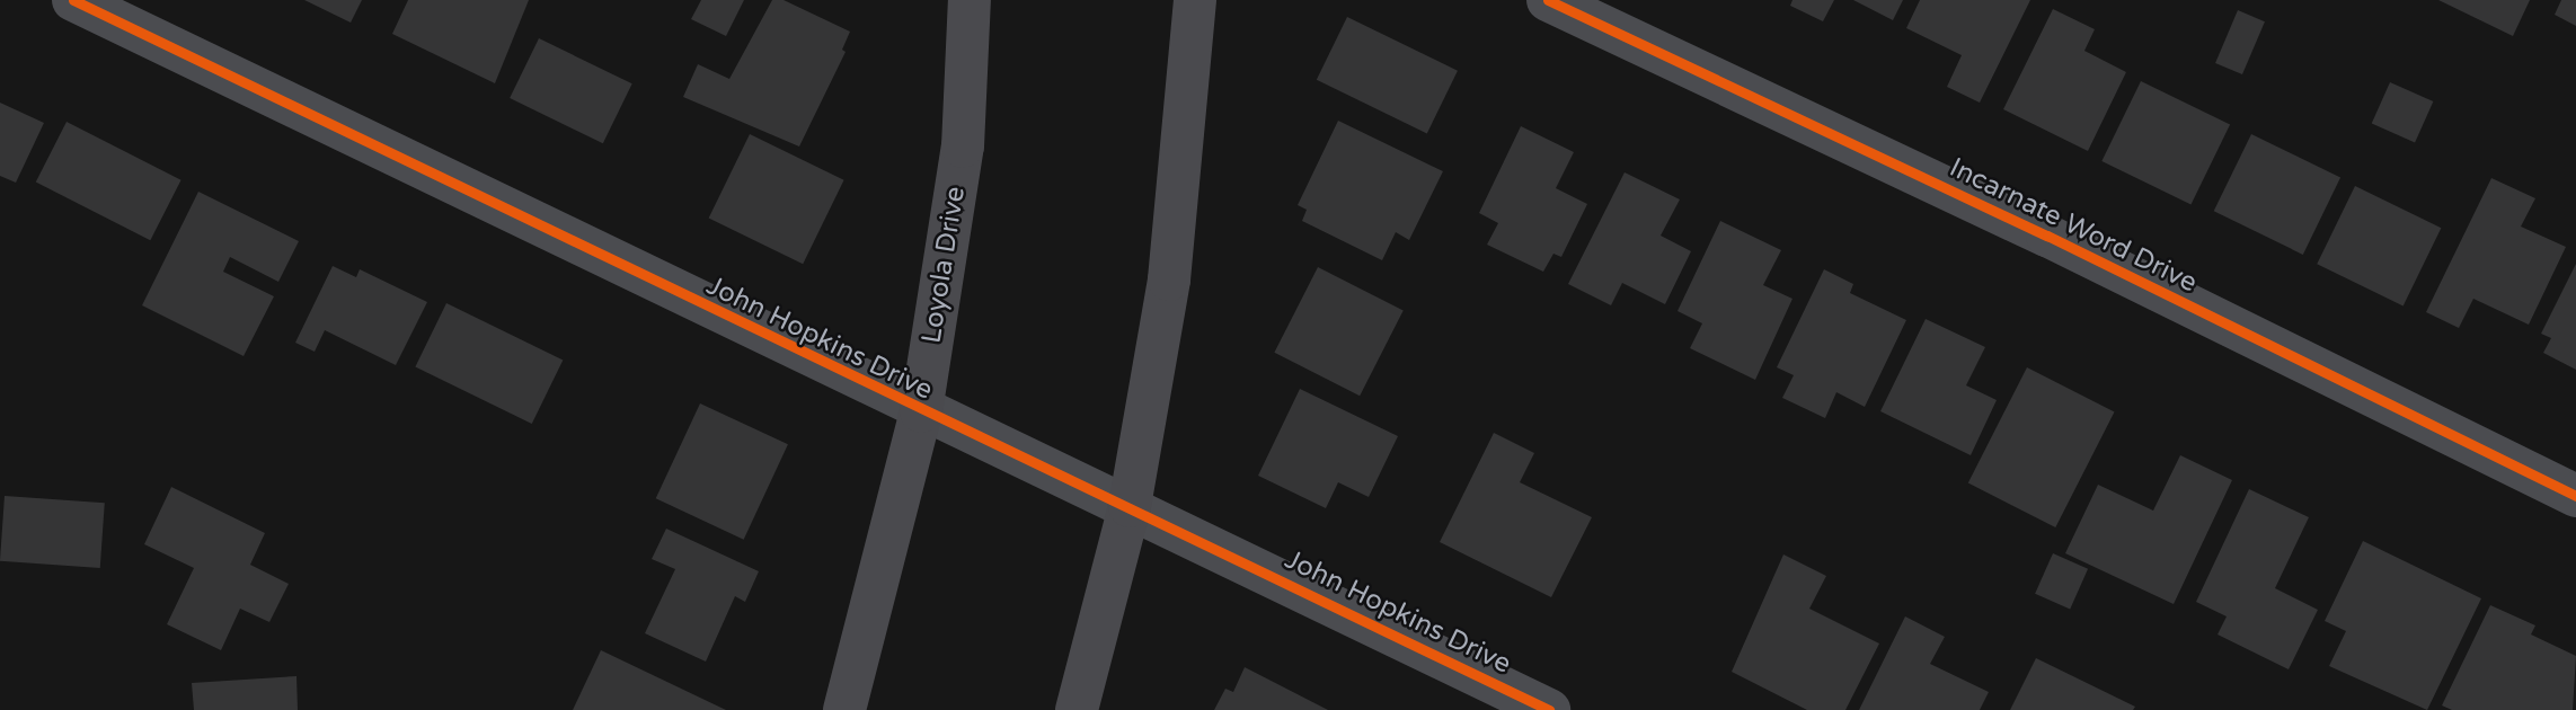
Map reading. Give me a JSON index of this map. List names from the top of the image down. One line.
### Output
{"streets":{"main road":["Loyola Drive"],"street":["Incarnate Word Drive","John Hopkins Drive"]},"crossings":[["Loyola Drive","John Hopkins Drive"]]}
